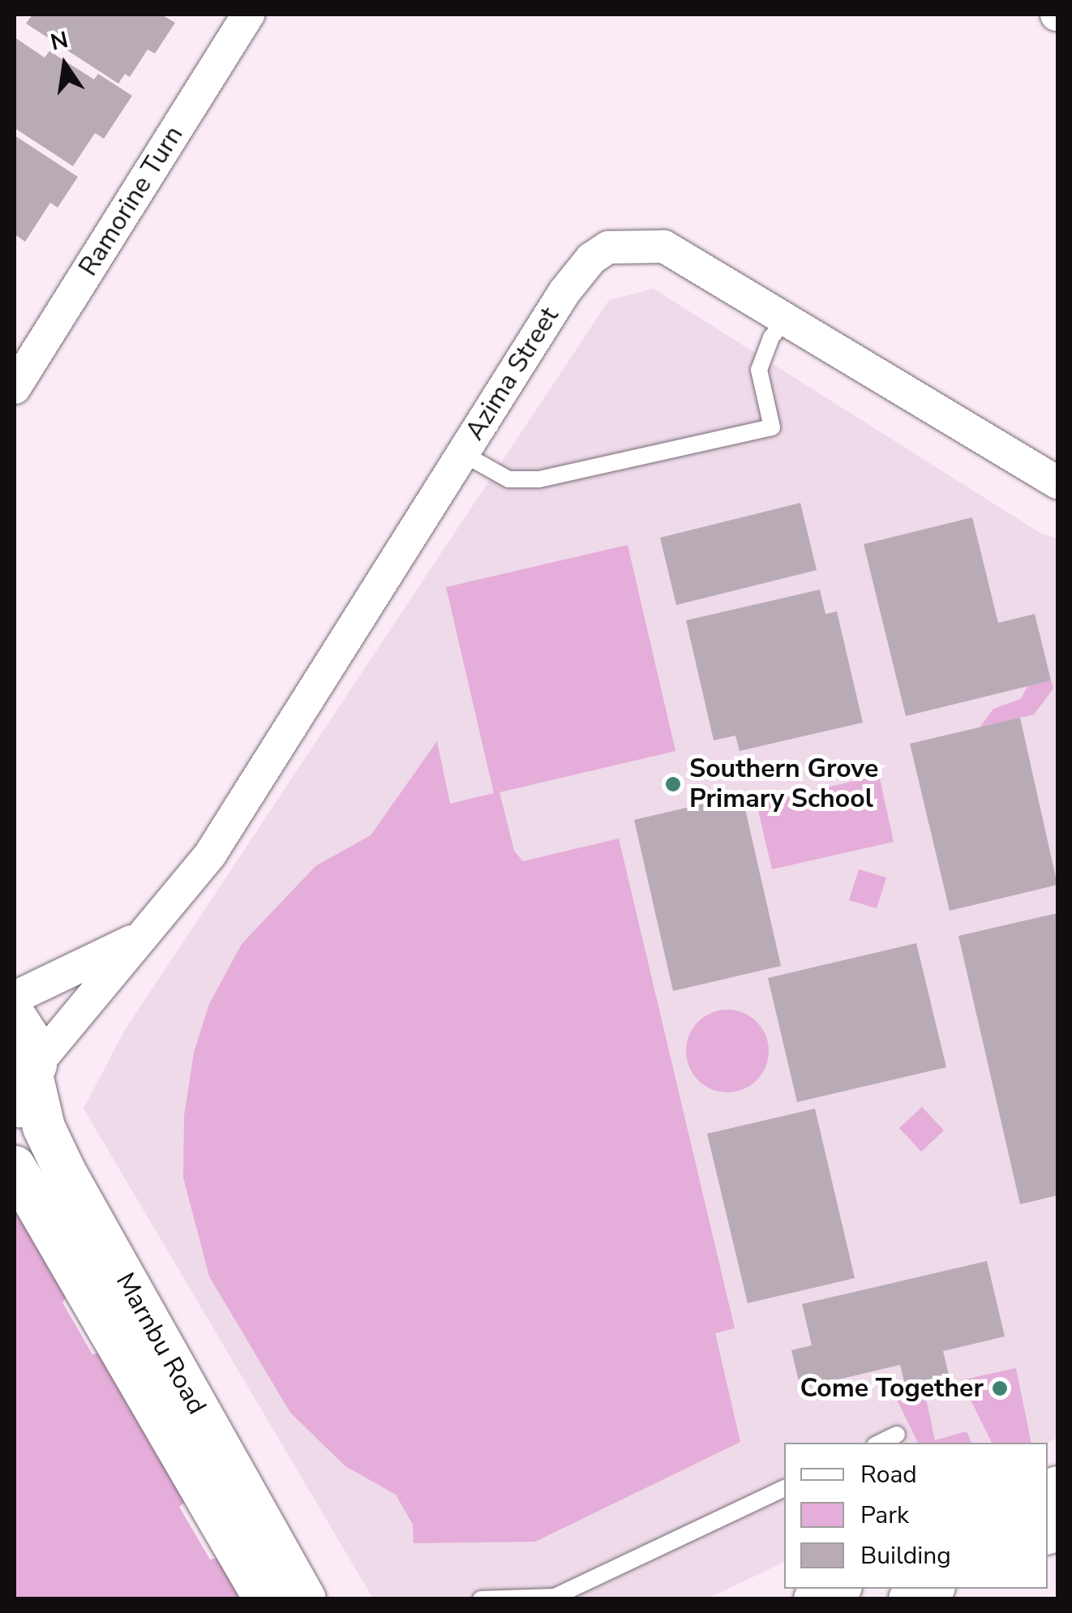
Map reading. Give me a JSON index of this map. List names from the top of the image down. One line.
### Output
{"streets":{"street":["Ramorine Turn","Azima Street","Marnbu Road"]},"crossings":[["Azima Street","Marnbu Road"]],"places":["Southern Grove Primary School","Come Together"],"legend":["Road","Park","Building"],"north":"top"}
